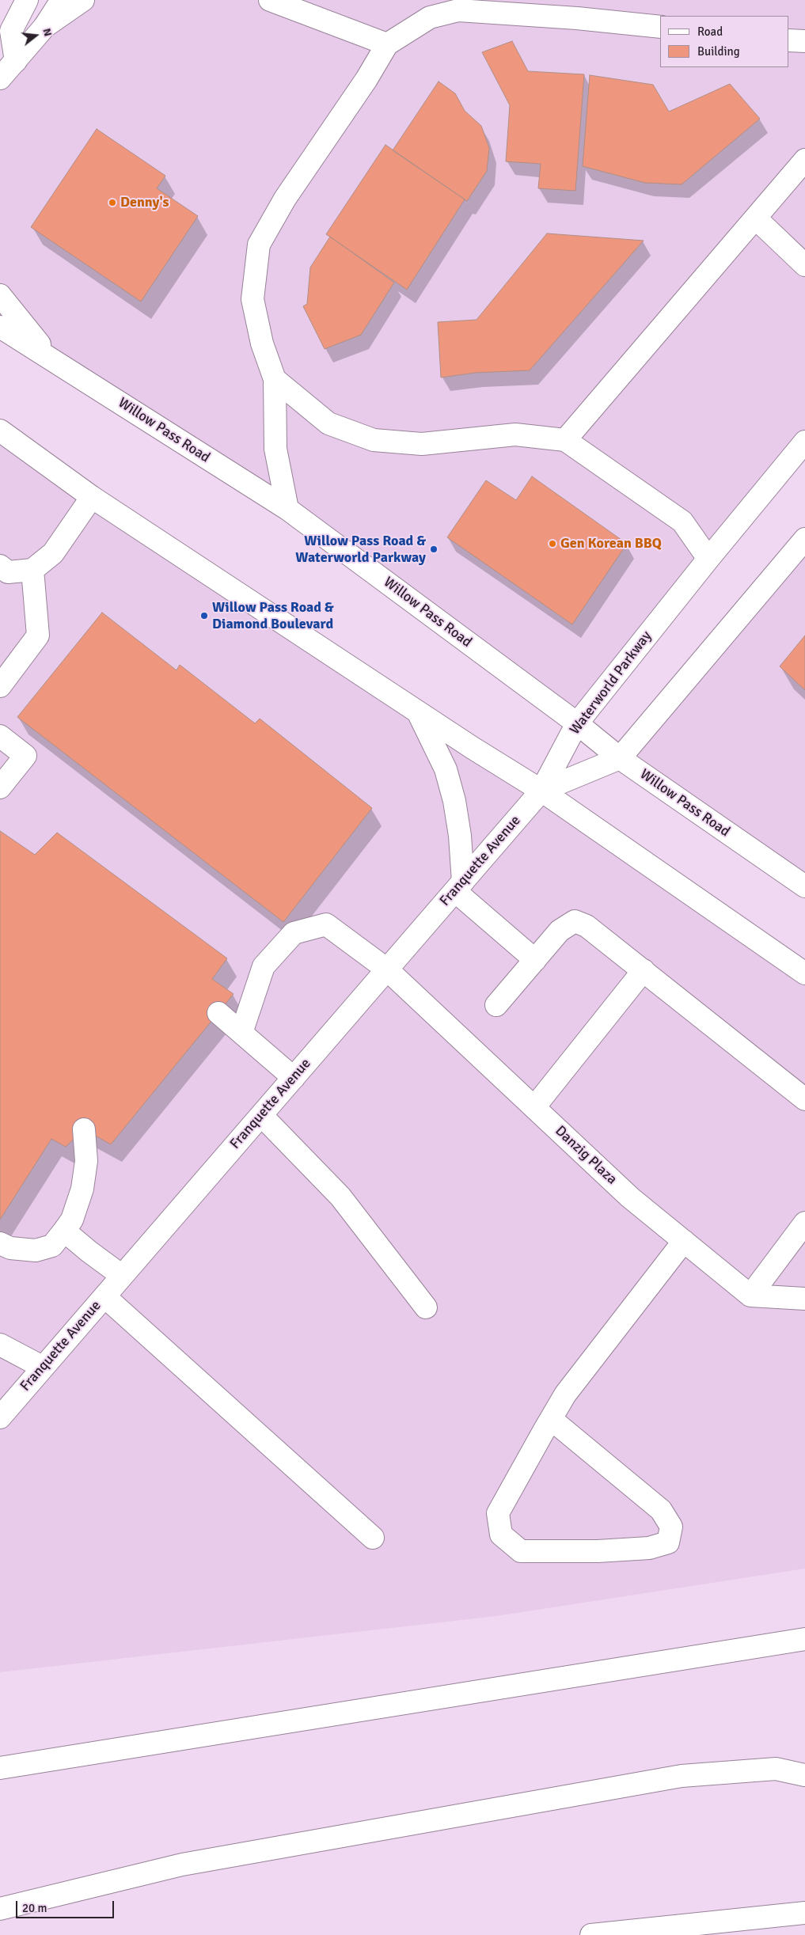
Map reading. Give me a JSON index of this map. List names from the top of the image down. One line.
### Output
{"streets":{"main road":["Willow Pass Road","Waterworld Parkway","Franquette Avenue","Danzig Plaza"]},"crossings":[["Willow Pass Road","Waterworld Parkway"],["Waterworld Parkway","Franquette Avenue"],["Franquette Avenue","Danzig Plaza"]],"places":["Denny's","Gen Korean BBQ","Willow Pass Road & Waterworld Parkway","Willow Pass Road & Diamond Boulevard"],"legend":["Road","Building"],"scale_bar":"20 m","north":"right"}
